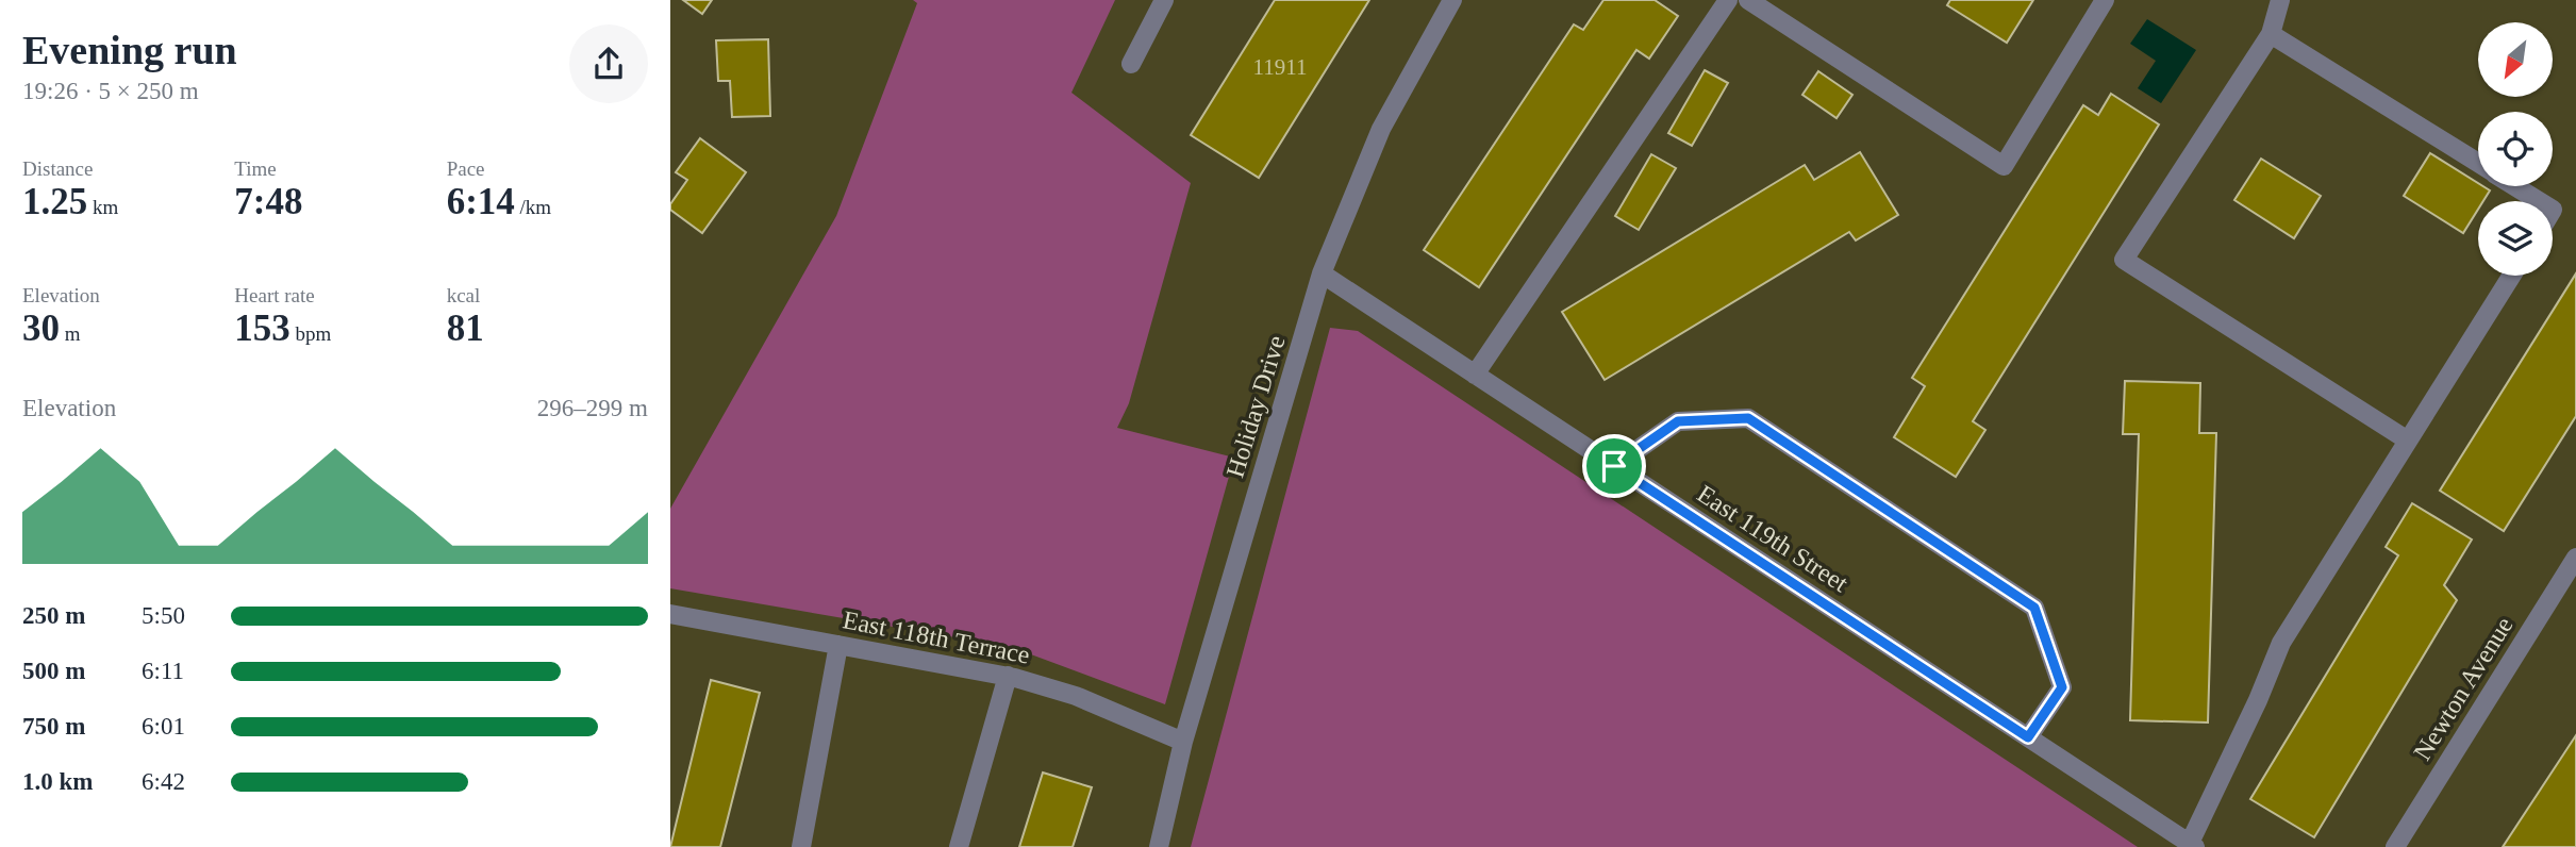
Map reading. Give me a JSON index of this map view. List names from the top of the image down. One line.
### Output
{"streets":{"street":["Holiday Drive","East 119th Street","East 118th Terrace","Newton Avenue"]},"crossings":[["Holiday Drive","East 119th Street"],["Holiday Drive","East 118th Terrace"]],"house_numbers":["11911"],"north":"bottom left","page":{"heading":["Evening run","19:26 · 5 × 250 m"],"stats":[["Distance","1.25 km"],["Time","7:48"],["Pace","6:14 /km"],["Elevation","30 m"],["Heart rate","153 bpm"],["kcal","81"]],"chart":["Elevation","296–299 m"],"list":[{"name":"250 m","note":"5:50"},{"name":"500 m","note":"6:11"},{"name":"750 m","note":"6:01"},{"name":"1.0 km","note":"6:42"}]}}
